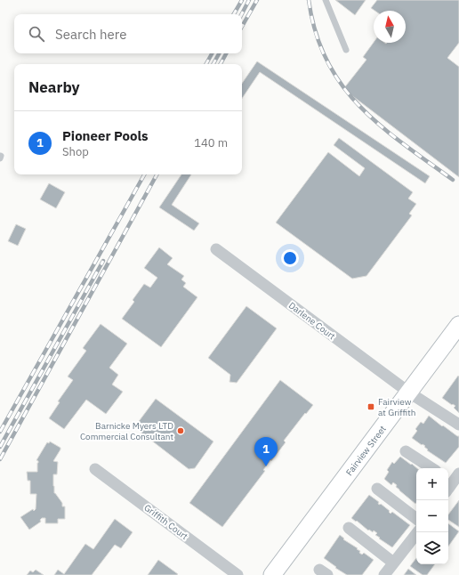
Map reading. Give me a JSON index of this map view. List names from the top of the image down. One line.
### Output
{"streets":{"main road":["Fairview Street"],"street":["Darlene Court","Griffith Court"]},"crossings":[["Darlene Court","Fairview Street"]],"places":{"transit":["Fairview at Griffith"],"other":["Barnicke Myers LTD Commercial Consultant"]},"north":"top","page":{"search":"Search here","heading":"Nearby","list":[{"mark":"1","name":"Pioneer Pools","note":"Shop","value":"140 m"}],"pins":"1","map_buttons":["+","−"]}}
